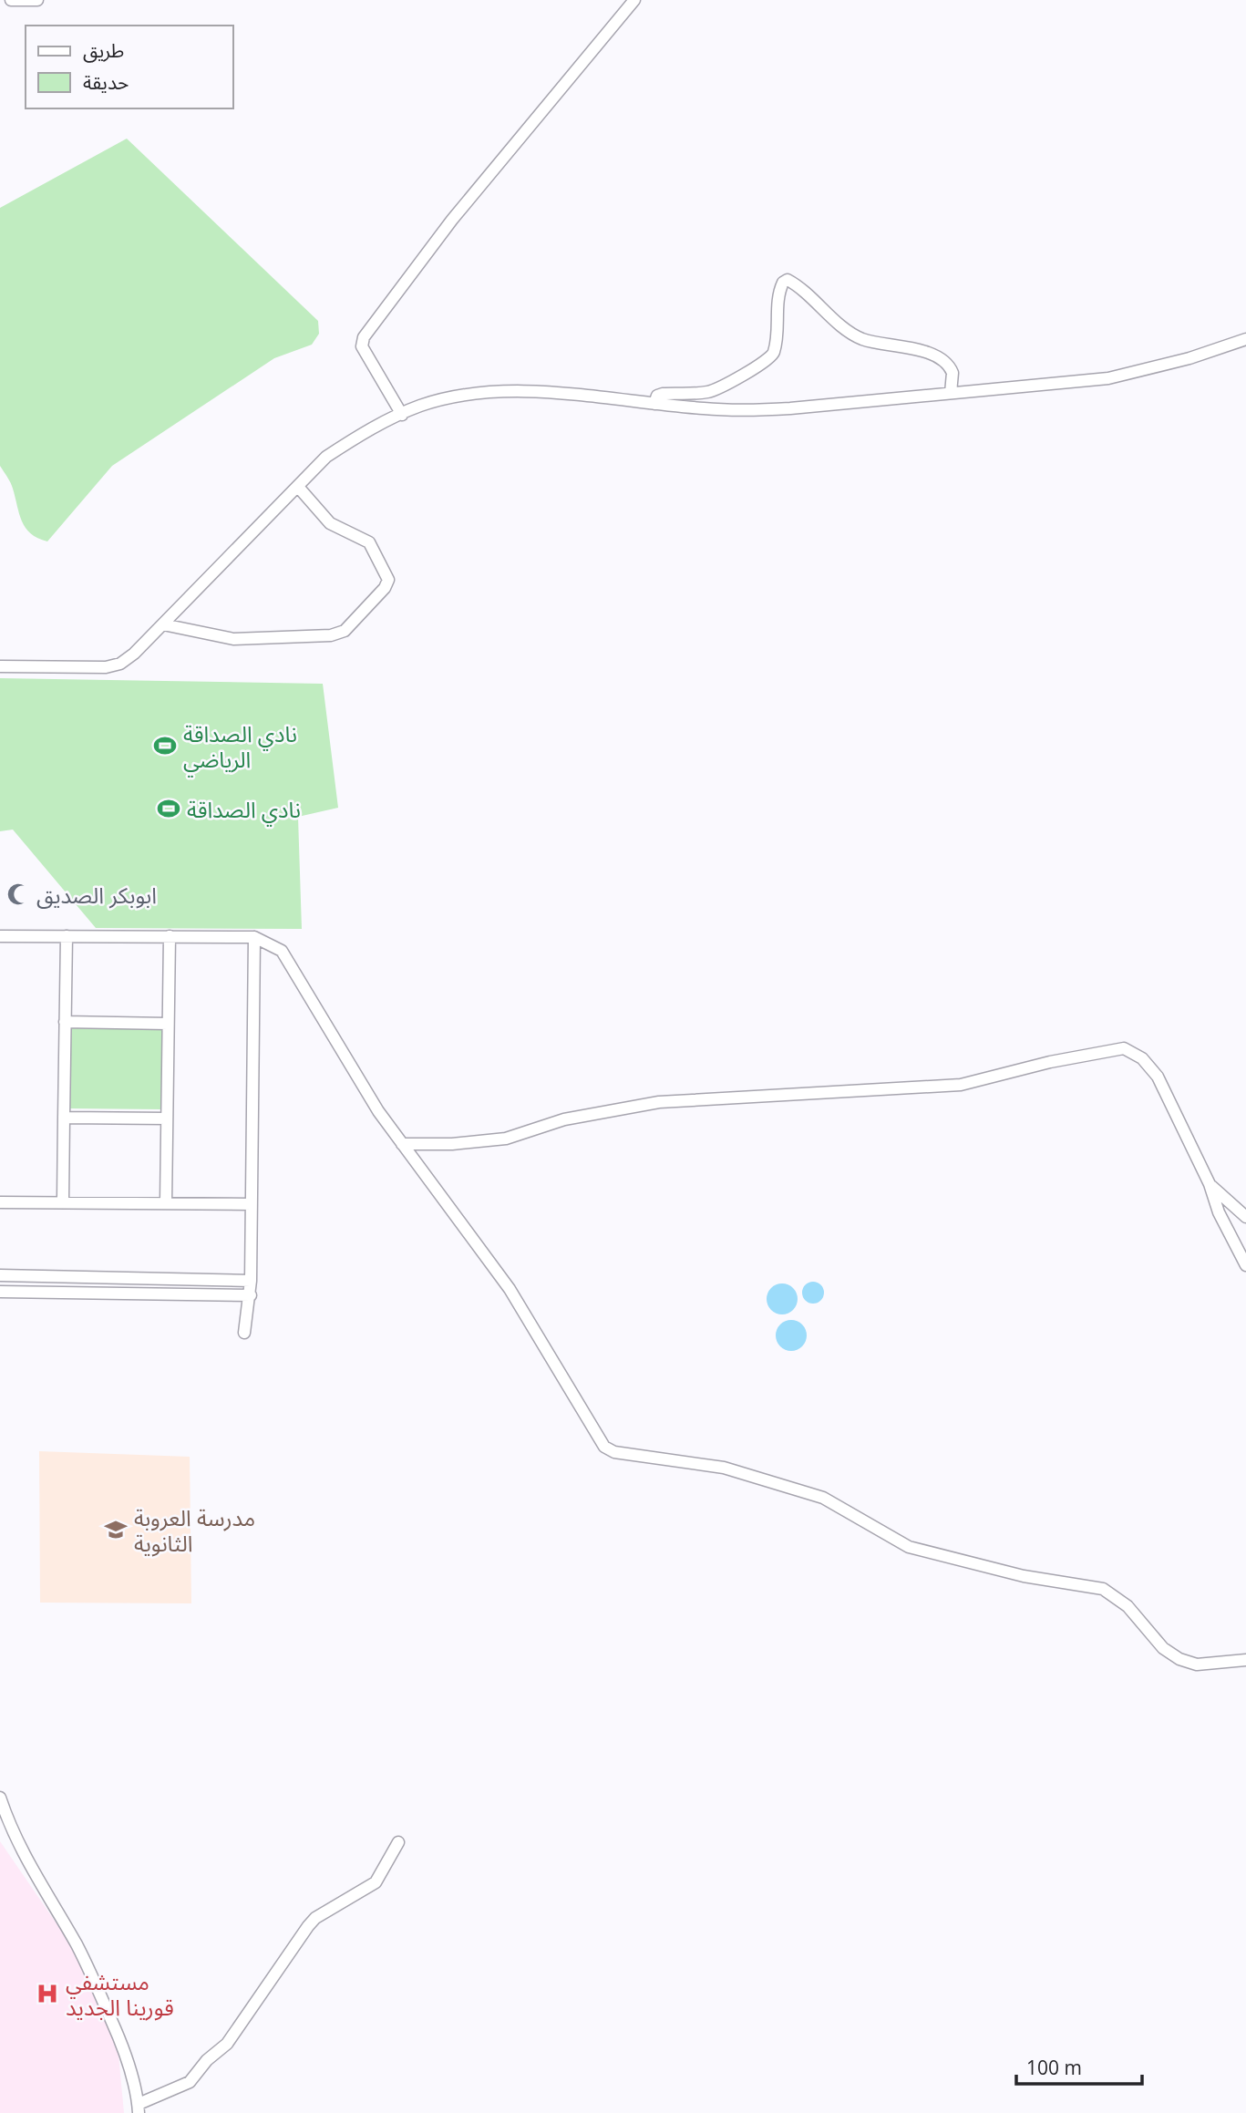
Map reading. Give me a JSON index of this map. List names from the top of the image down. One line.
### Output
{"places":{"sports":["نادي الصداقة الرياضي","نادي الصداقة"],"mosque":["ابوبكر الصديق"],"school or university":["مدرسة العروبة الثانوية"],"hospital":["مستشفي قورينا الجديد"]},"legend":["طريق","حديقة"],"scale_bar":"100 m"}
